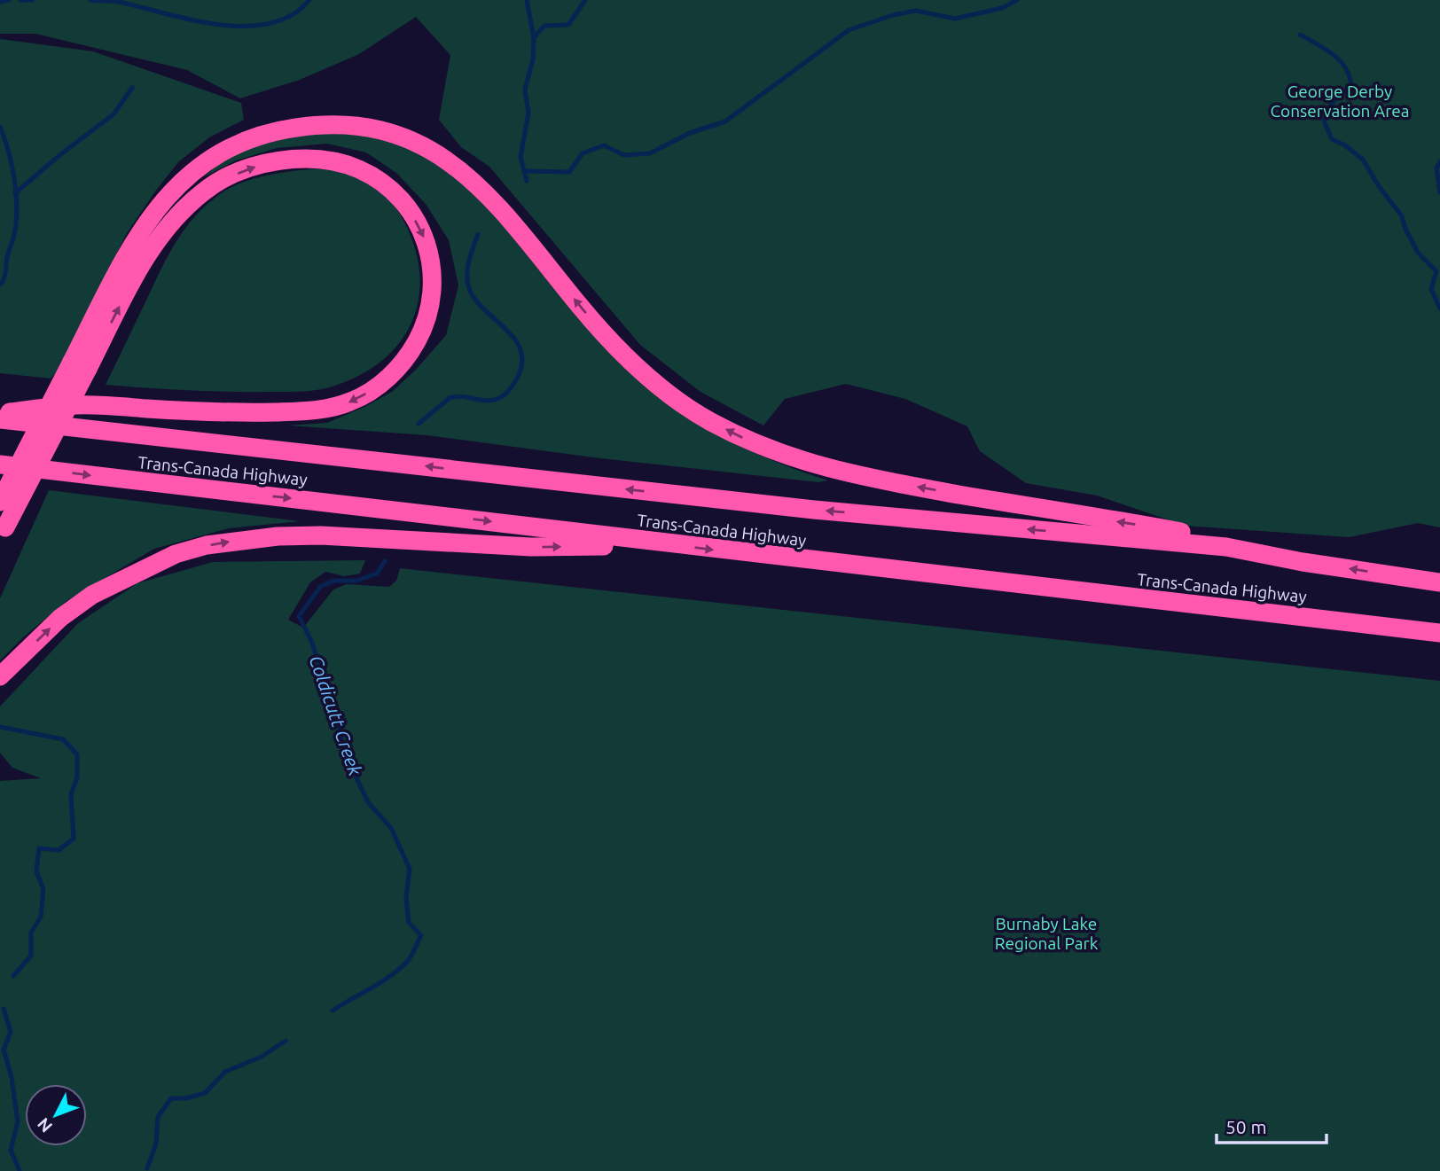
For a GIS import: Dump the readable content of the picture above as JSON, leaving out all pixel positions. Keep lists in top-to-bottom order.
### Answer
{
  "streets": {
    "highway": ["Trans-Canada Highway"]
  },
  "water": ["Coldicutt Creek"],
  "parks": ["George Derby Conservation Area", "Burnaby Lake Regional Park"],
  "scale_bar": "50 m",
  "north": "bottom left"
}
